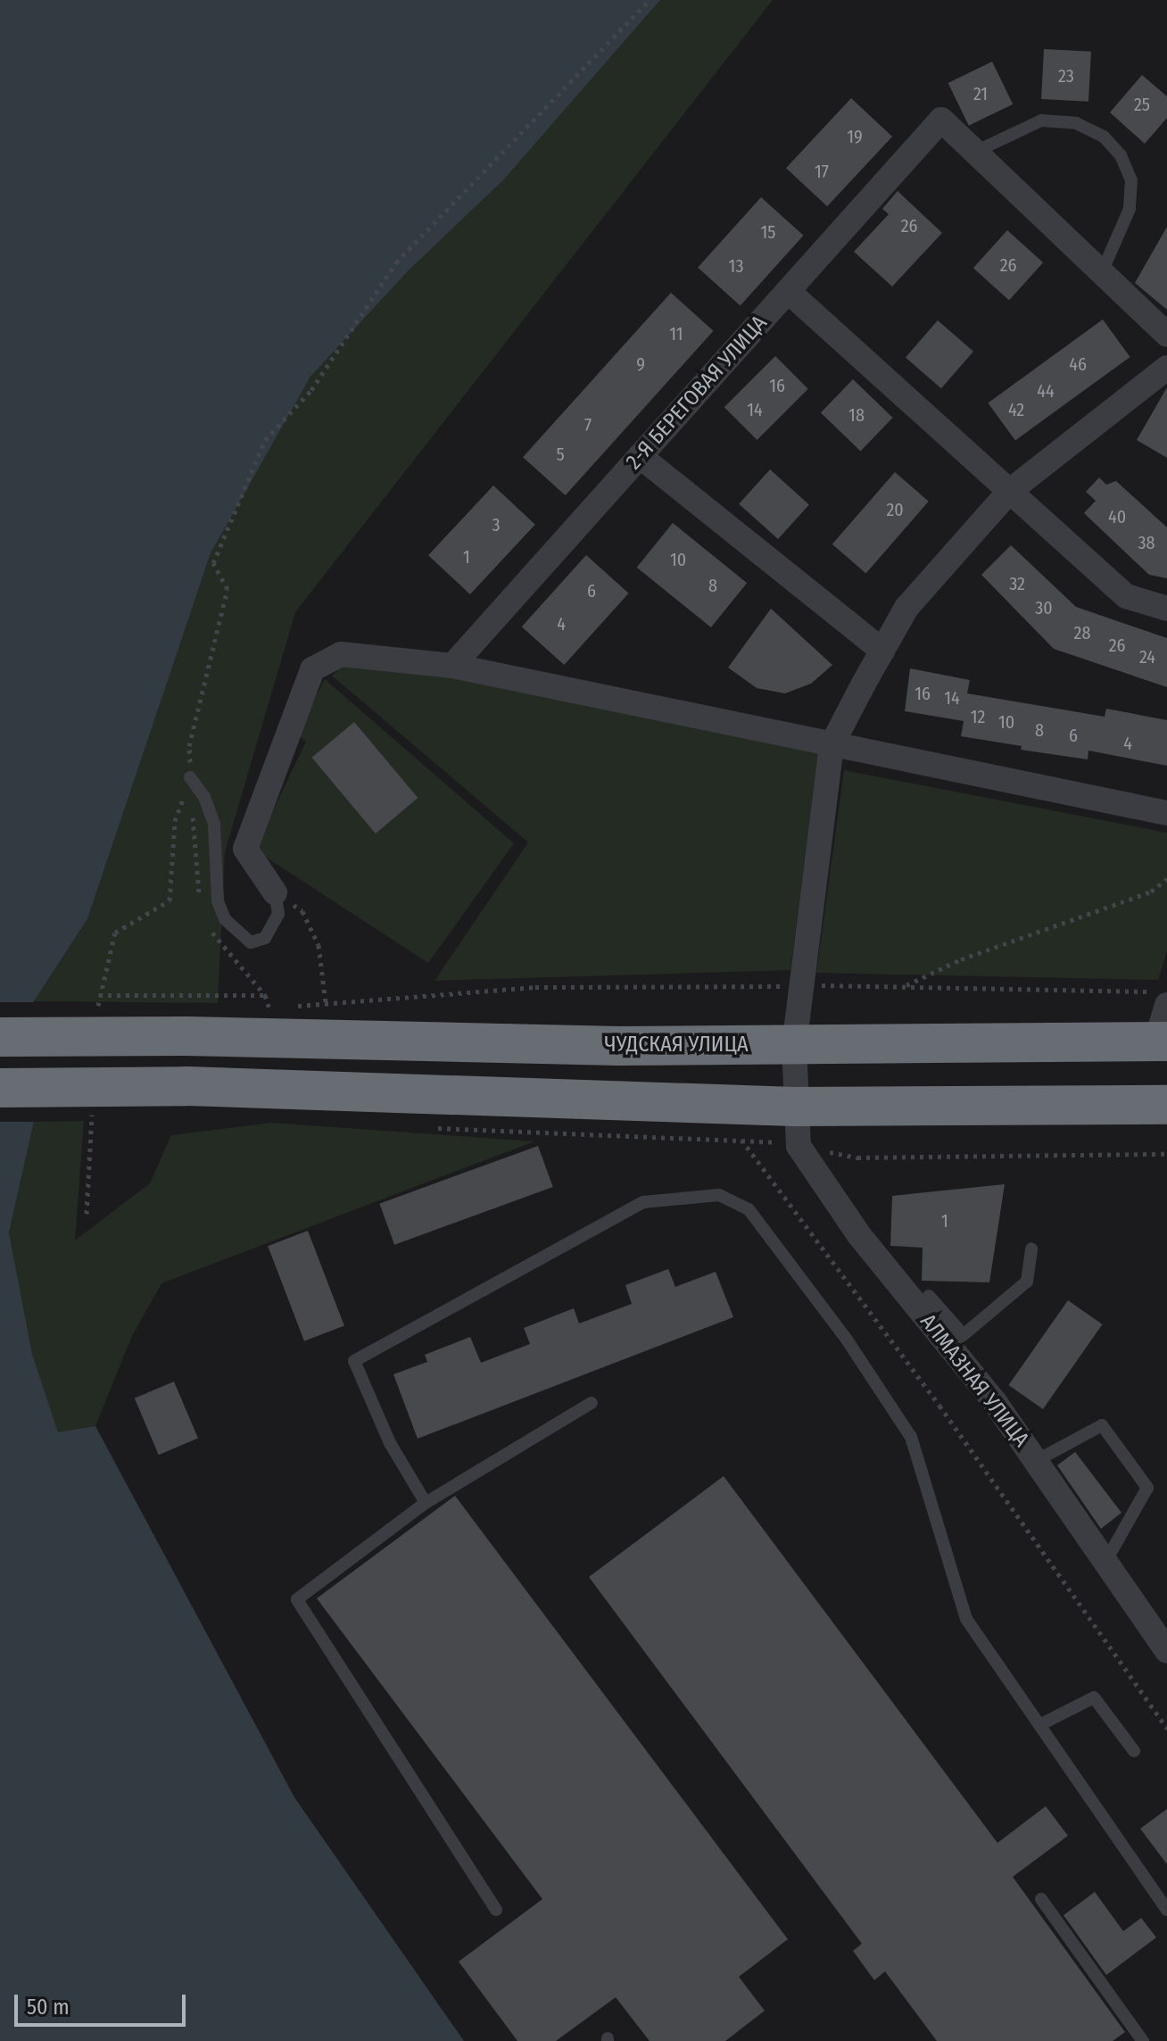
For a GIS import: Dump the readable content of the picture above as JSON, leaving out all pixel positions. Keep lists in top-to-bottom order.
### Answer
{
  "streets": {
    "highway": ["ЧУДСКАЯ УЛИЦА"],
    "street": ["2-Я БЕРЕГОВАЯ УЛИЦА", "АЛМАЗНАЯ УЛИЦА"]
  },
  "crossings": [
    ["ЧУДСКАЯ УЛИЦА", "АЛМАЗНАЯ УЛИЦА"]
  ],
  "house_numbers": [
    "23",
    "21",
    "25",
    "19",
    "17",
    "26",
    "15",
    "26",
    "13",
    "11",
    "9",
    "46",
    "16",
    "44",
    "14",
    "42",
    "18",
    "7",
    "5",
    "20",
    "40",
    "3",
    "38",
    "1",
    "10",
    "32",
    "8",
    "6",
    "30",
    "4",
    "28",
    "26",
    "24",
    "16",
    "14",
    "12",
    "10",
    "8",
    "6",
    "4",
    "1"
  ],
  "scale_bar": "50 m"
}
